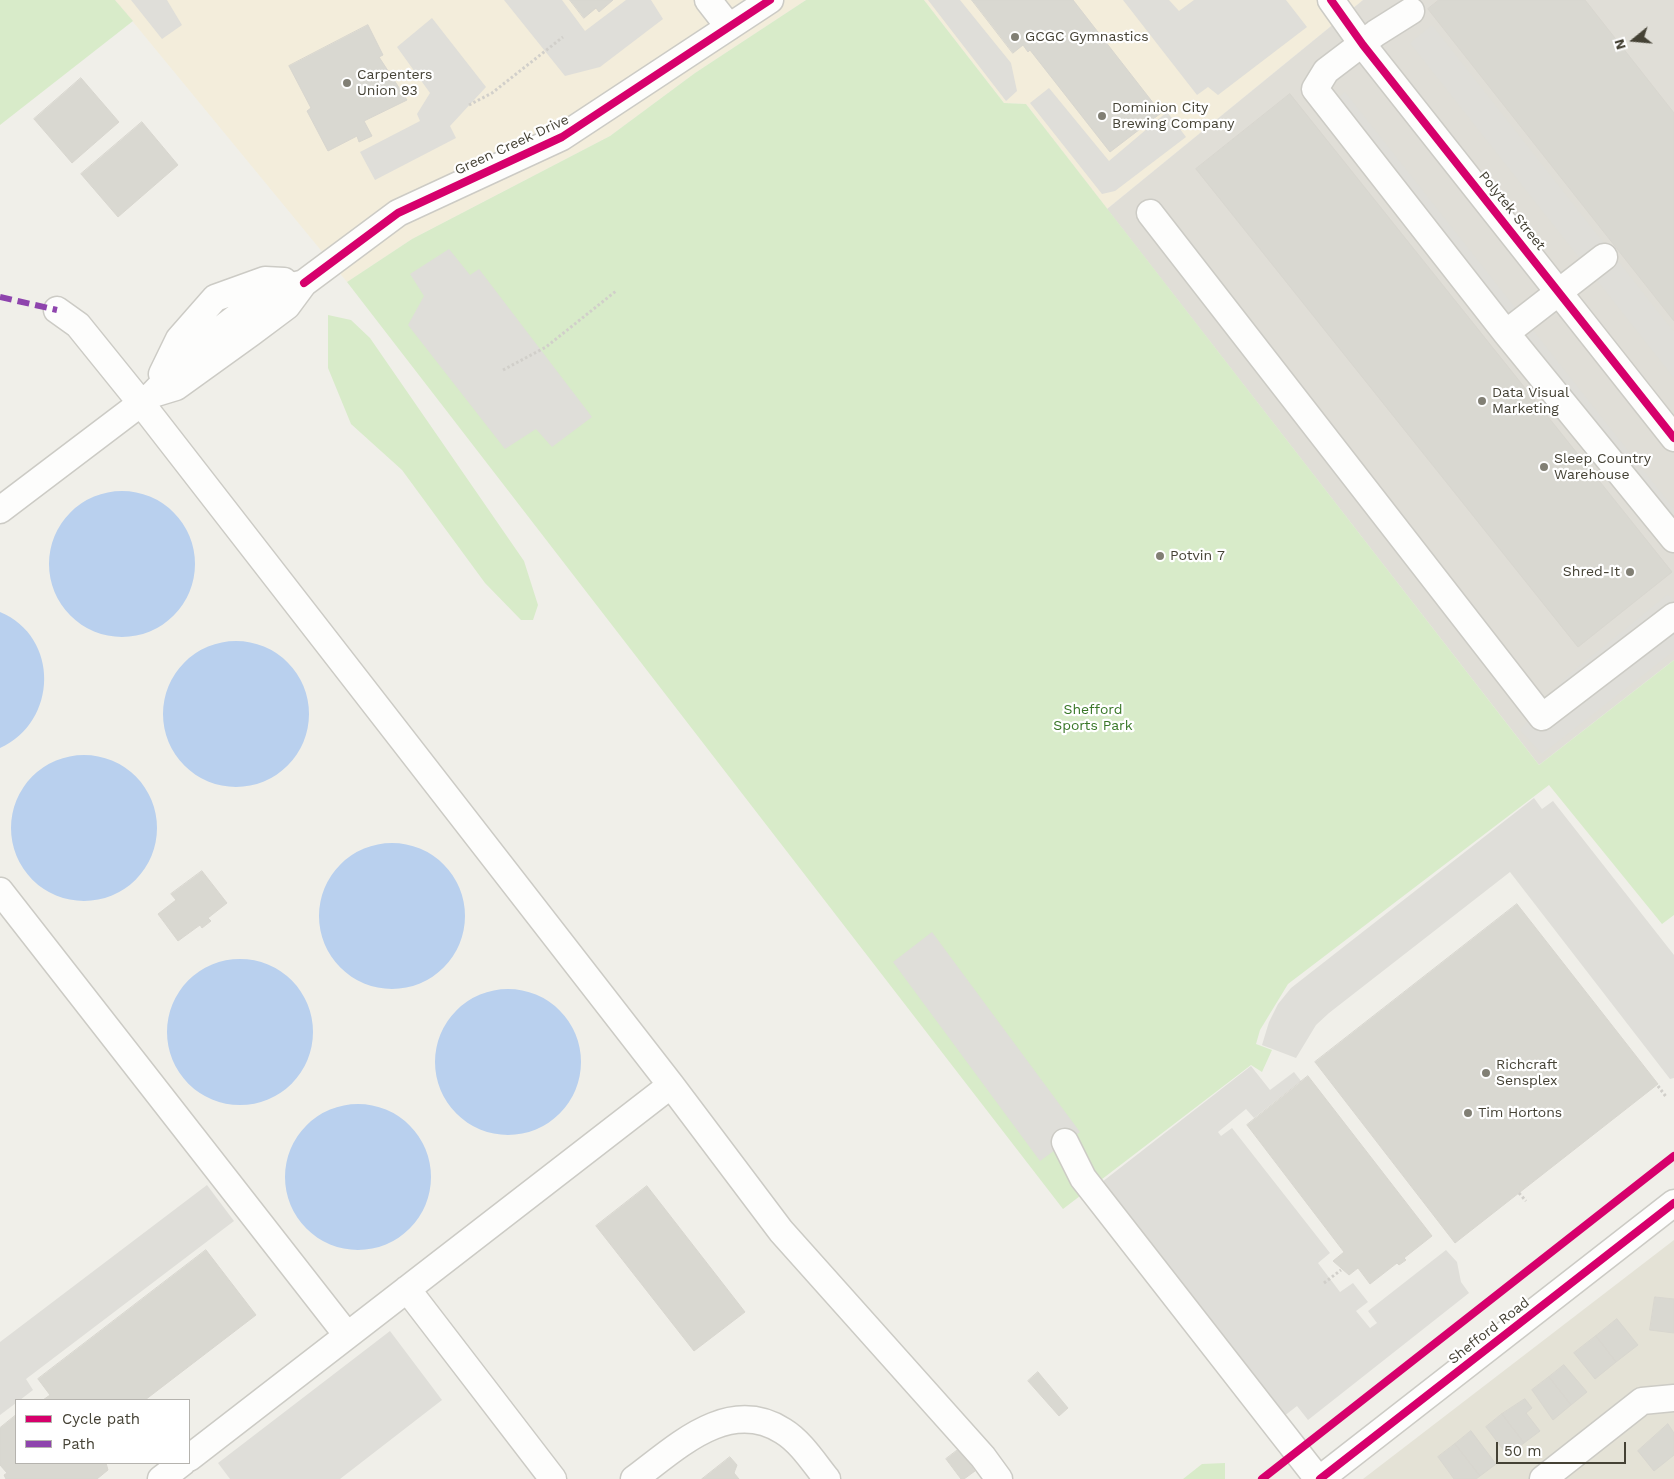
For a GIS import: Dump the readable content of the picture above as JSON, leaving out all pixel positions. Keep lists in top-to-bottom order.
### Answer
{
  "streets": {
    "street": ["Green Creek Drive", "Polytek Street", "Shefford Road"]
  },
  "parks": ["Shefford Sports Park"],
  "places": [
    "GCGC Gymnastics",
    "Carpenters Union 93",
    "Dominion City Brewing Company",
    "Data Visual Marketing",
    "Sleep Country Warehouse",
    "Potvin 7",
    "Shred-It",
    "Richcraft Sensplex",
    "Tim Hortons"
  ],
  "legend": ["Cycle path", "Path"],
  "scale_bar": "50 m",
  "north": "left"
}
